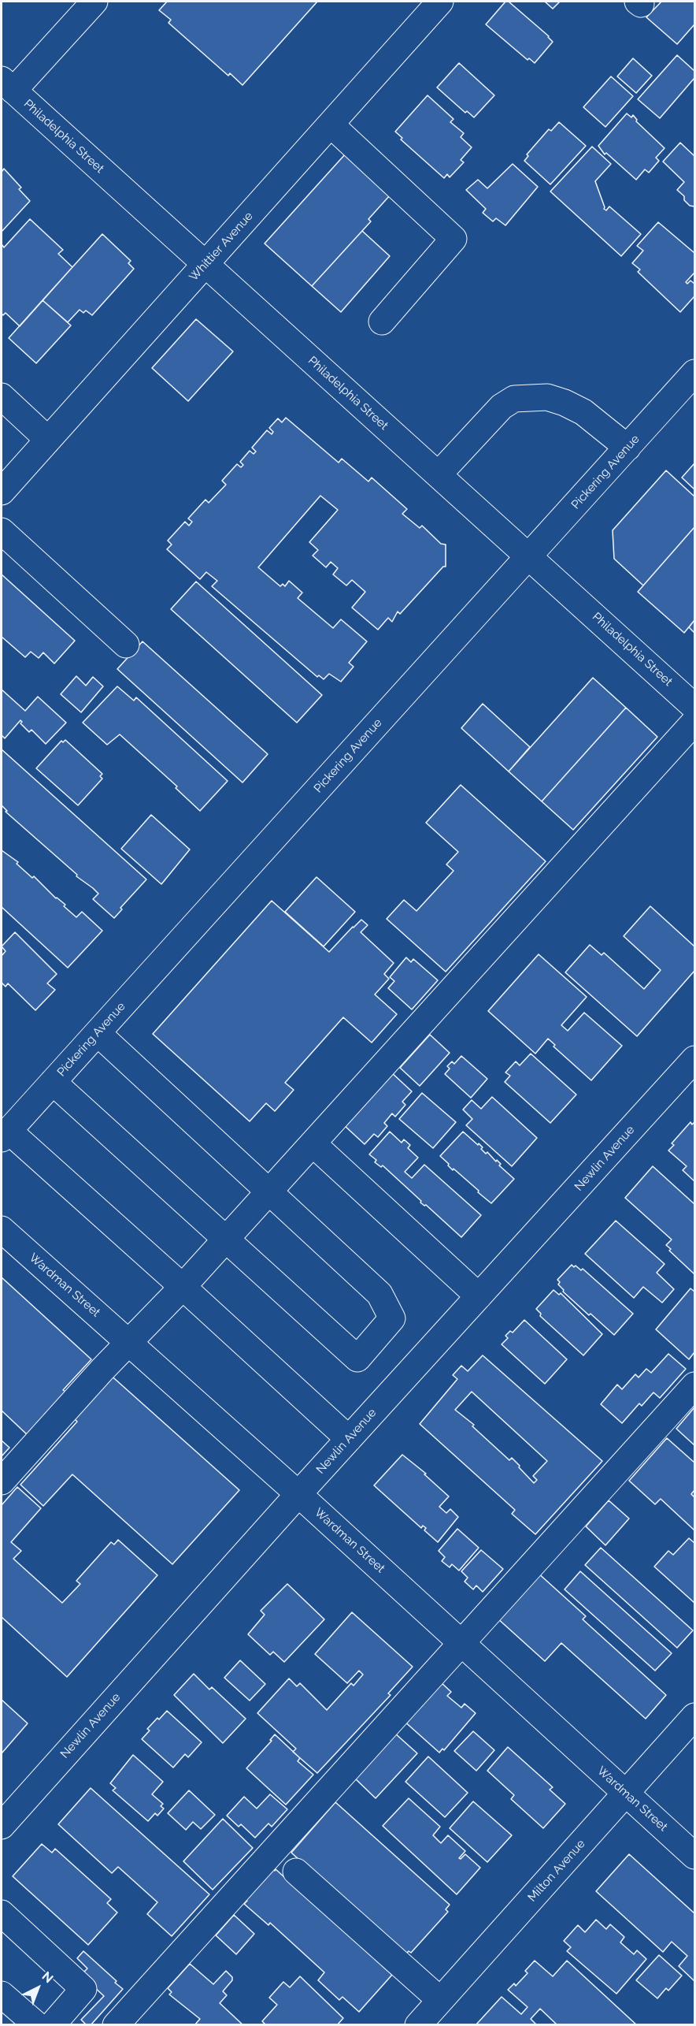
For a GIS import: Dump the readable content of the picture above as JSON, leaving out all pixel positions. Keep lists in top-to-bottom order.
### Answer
{
  "streets": {
    "street": [
      "Philadelphia Street",
      "Whittier Avenue",
      "Pickering Avenue",
      "Newlin Avenue",
      "Wardman Street",
      "Milton Avenue"
    ]
  },
  "crossings": [
    ["Philadelphia Street", "Whittier Avenue"],
    ["Philadelphia Street", "Pickering Avenue"],
    ["Newlin Avenue", "Wardman Street"],
    ["Wardman Street", "Milton Avenue"]
  ],
  "north": "top right"
}
